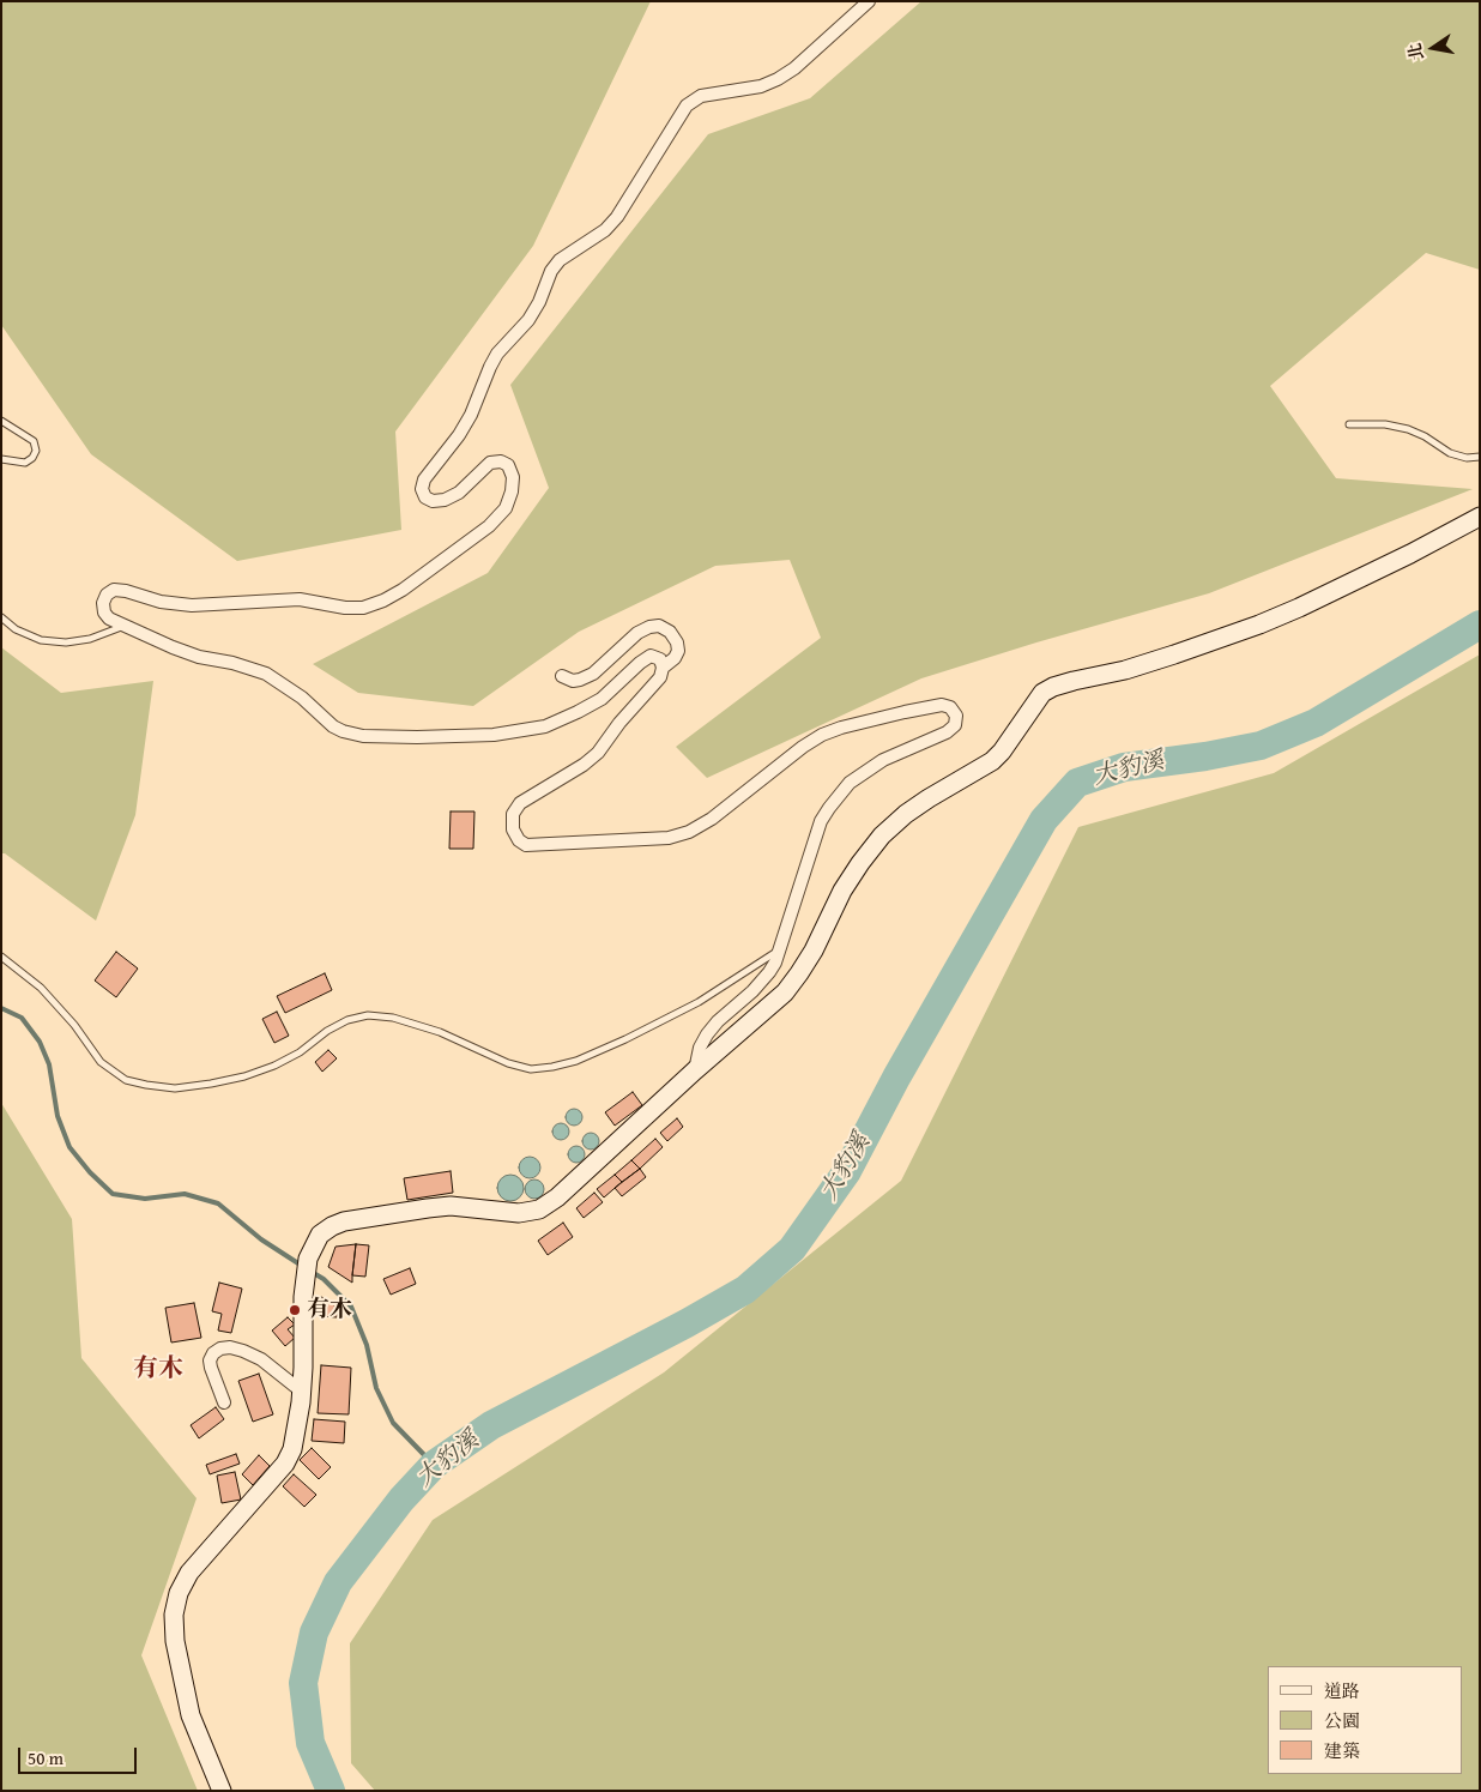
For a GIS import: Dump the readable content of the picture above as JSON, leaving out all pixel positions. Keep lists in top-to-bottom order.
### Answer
{
  "districts": ["有木"],
  "water": ["大豹溪"],
  "places": ["有木"],
  "legend": ["道路", "公園", "建築"],
  "scale_bar": "50 m",
  "north": "left"
}
